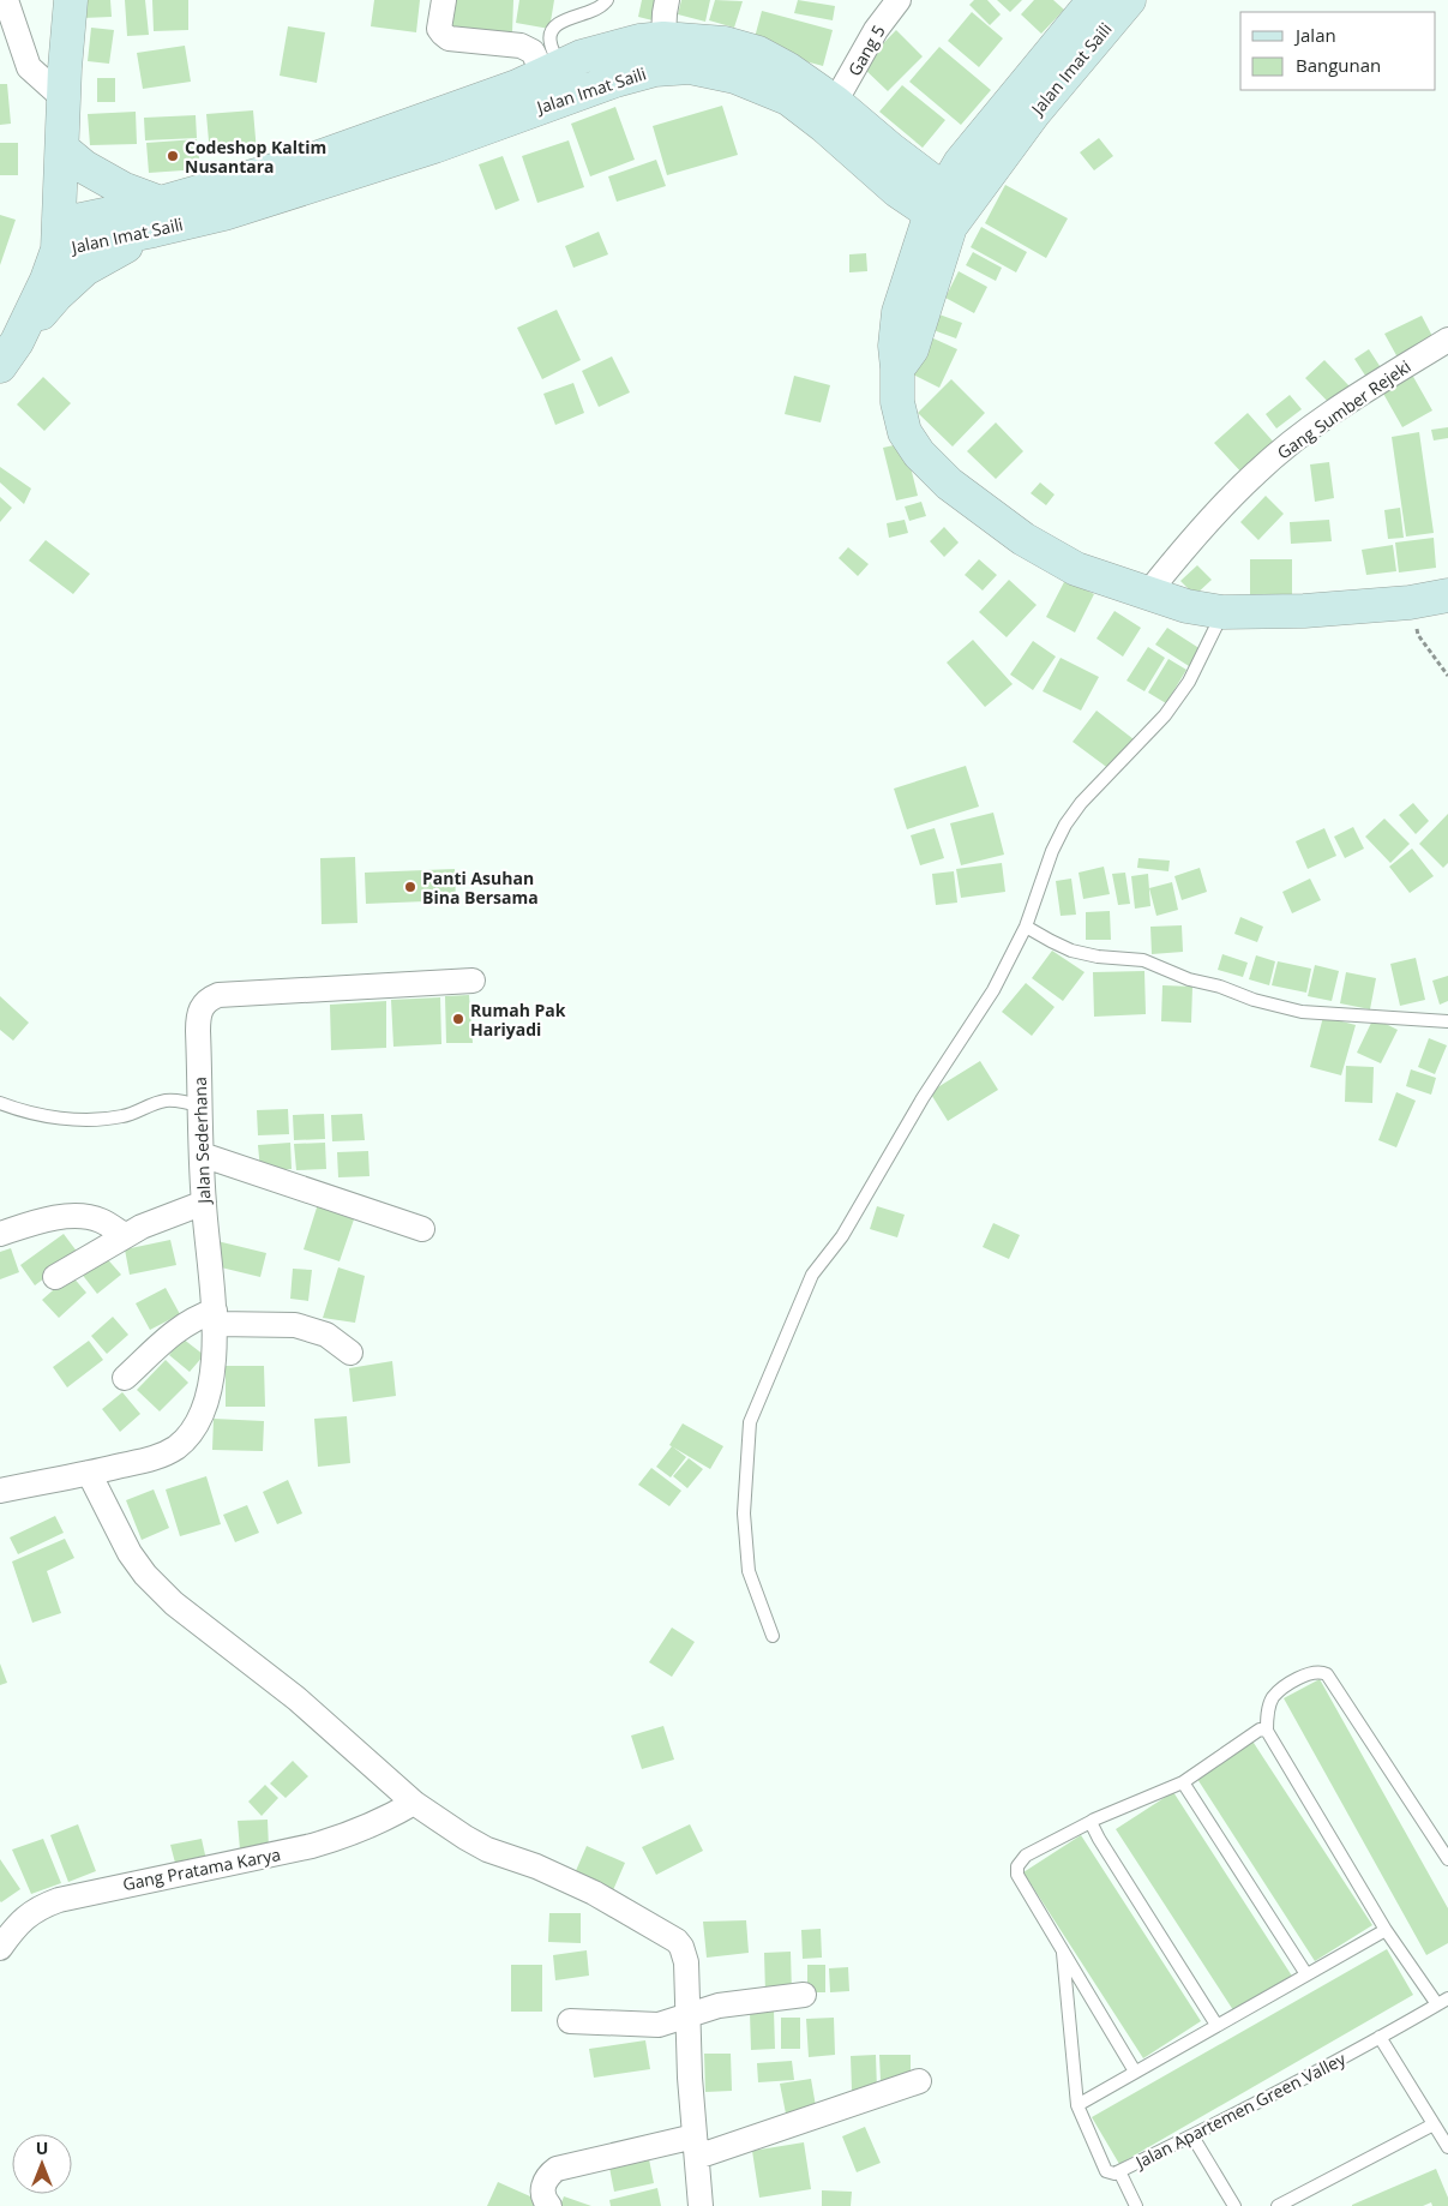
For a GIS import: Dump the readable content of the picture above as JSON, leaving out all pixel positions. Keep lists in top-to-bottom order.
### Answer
{
  "streets": {
    "main road": ["Jalan Imat Saili"],
    "street": [
      "Gang 5",
      "Gang Sumber Rejeki",
      "Jalan Sederhana",
      "Gang Pratama Karya"
    ],
    "lane": ["Jalan Apartemen Green Valley"]
  },
  "crossings": [
    ["Gang 5", "Jalan Imat Saili"]
  ],
  "places": ["Codeshop Kaltim Nusantara", "Panti Asuhan Bina Bersama", "Rumah Pak Hariyadi"],
  "legend": ["Jalan", "Bangunan"],
  "north": "top"
}
